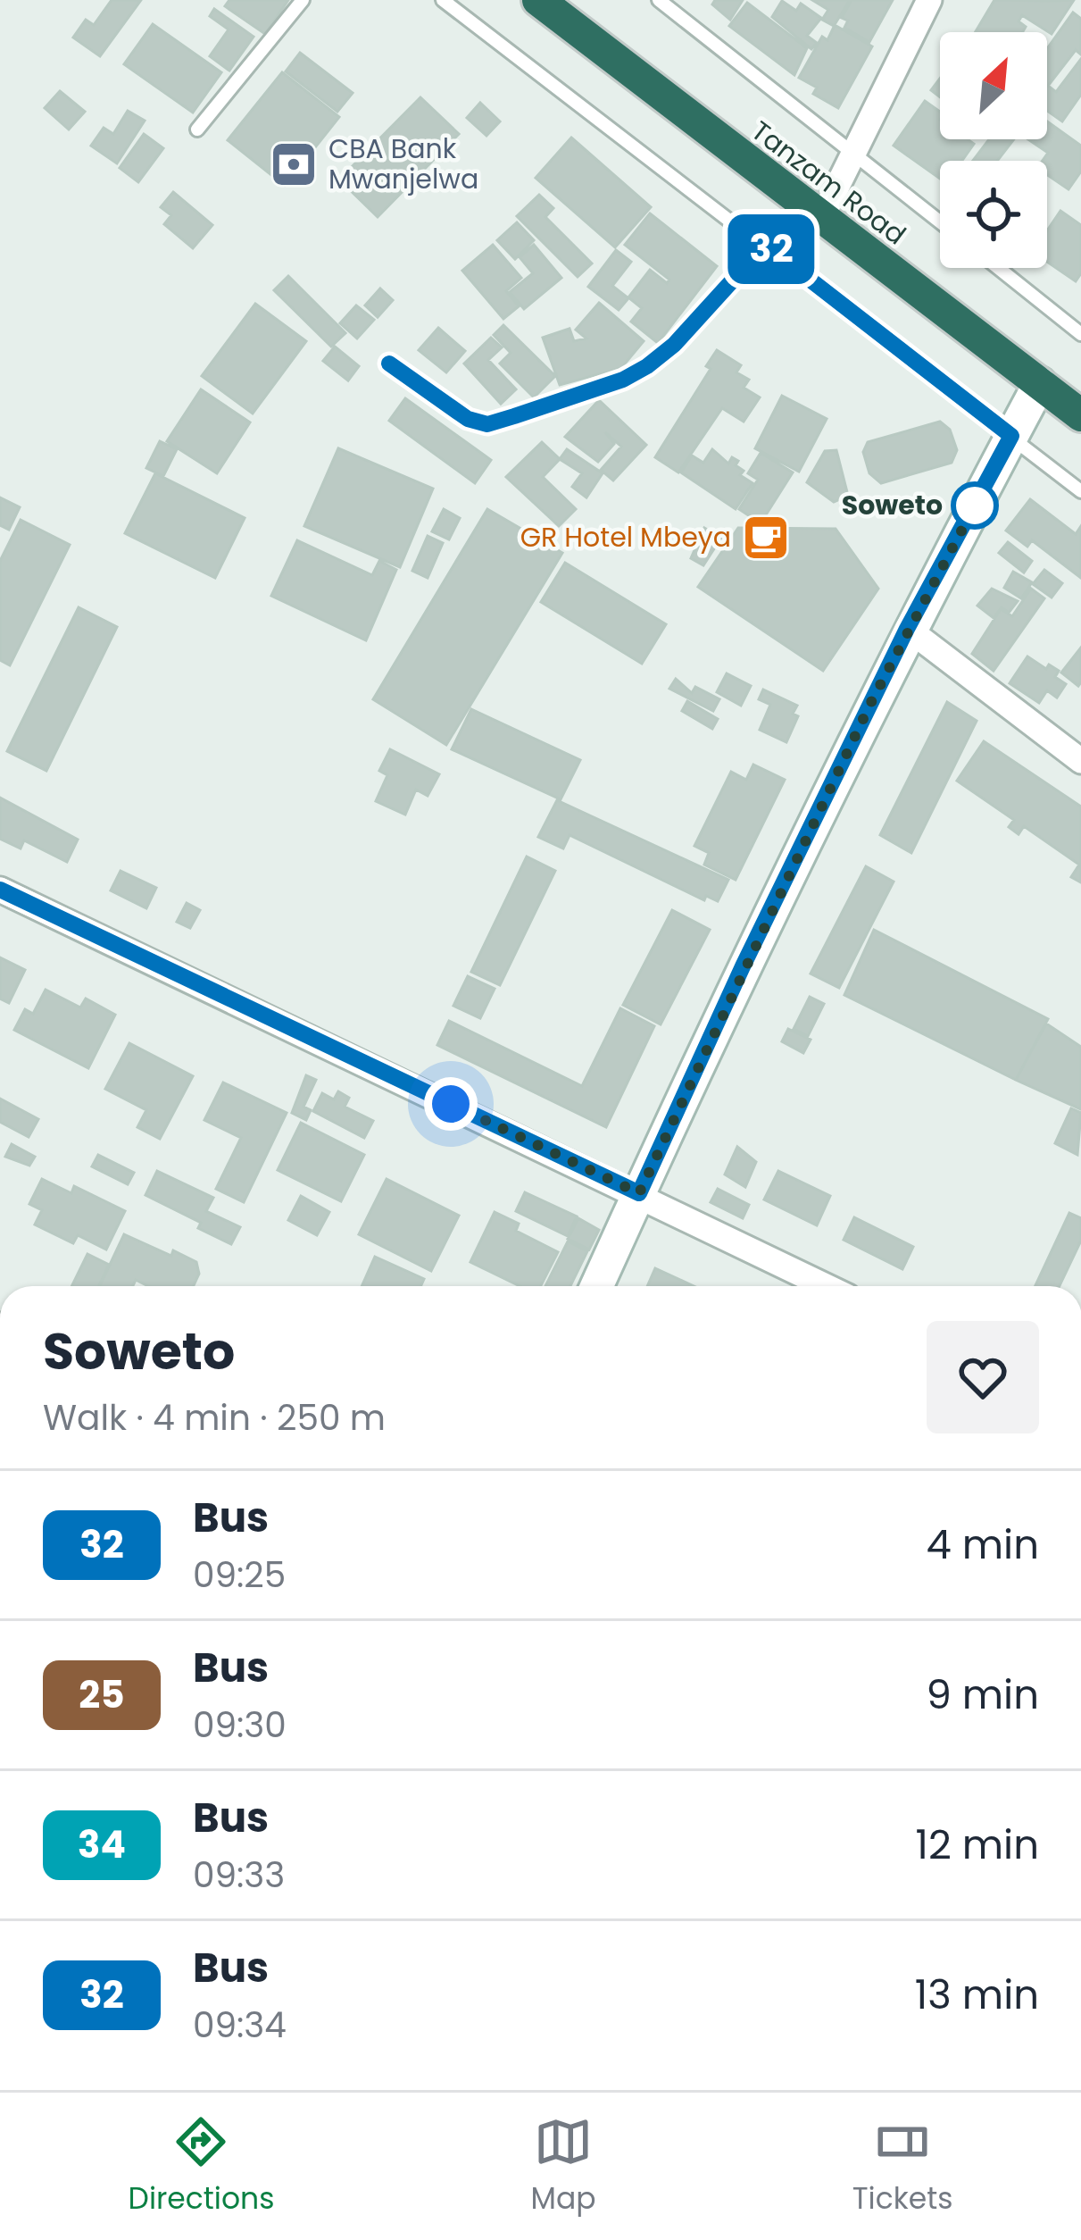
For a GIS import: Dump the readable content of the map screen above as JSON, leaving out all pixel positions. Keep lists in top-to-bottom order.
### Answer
{
  "streets": {
    "highway": ["Tanzam Road"]
  },
  "places": {
    "bank": ["CBA Bank Mwanjelwa"],
    "other": ["Soweto"],
    "cafe": ["GR Hotel Mbeya"]
  },
  "lines": ["bus line 32"],
  "north": "top right",
  "page": {
    "on_map": "32",
    "heading": ["Soweto", "Walk · 4 min · 250 m"],
    "list": [
      {
        "mark": "32",
        "name": "Bus",
        "note": "09:25",
        "value": "4 min"
      },
      {
        "mark": "25",
        "name": "Bus",
        "note": "09:30",
        "value": "9 min"
      },
      {
        "mark": "34",
        "name": "Bus",
        "note": "09:33",
        "value": "12 min"
      },
      {
        "mark": "32",
        "name": "Bus",
        "note": "09:34",
        "value": "13 min"
      }
    ],
    "tabs": ["Directions", "Map", "Tickets"]
  }
}
